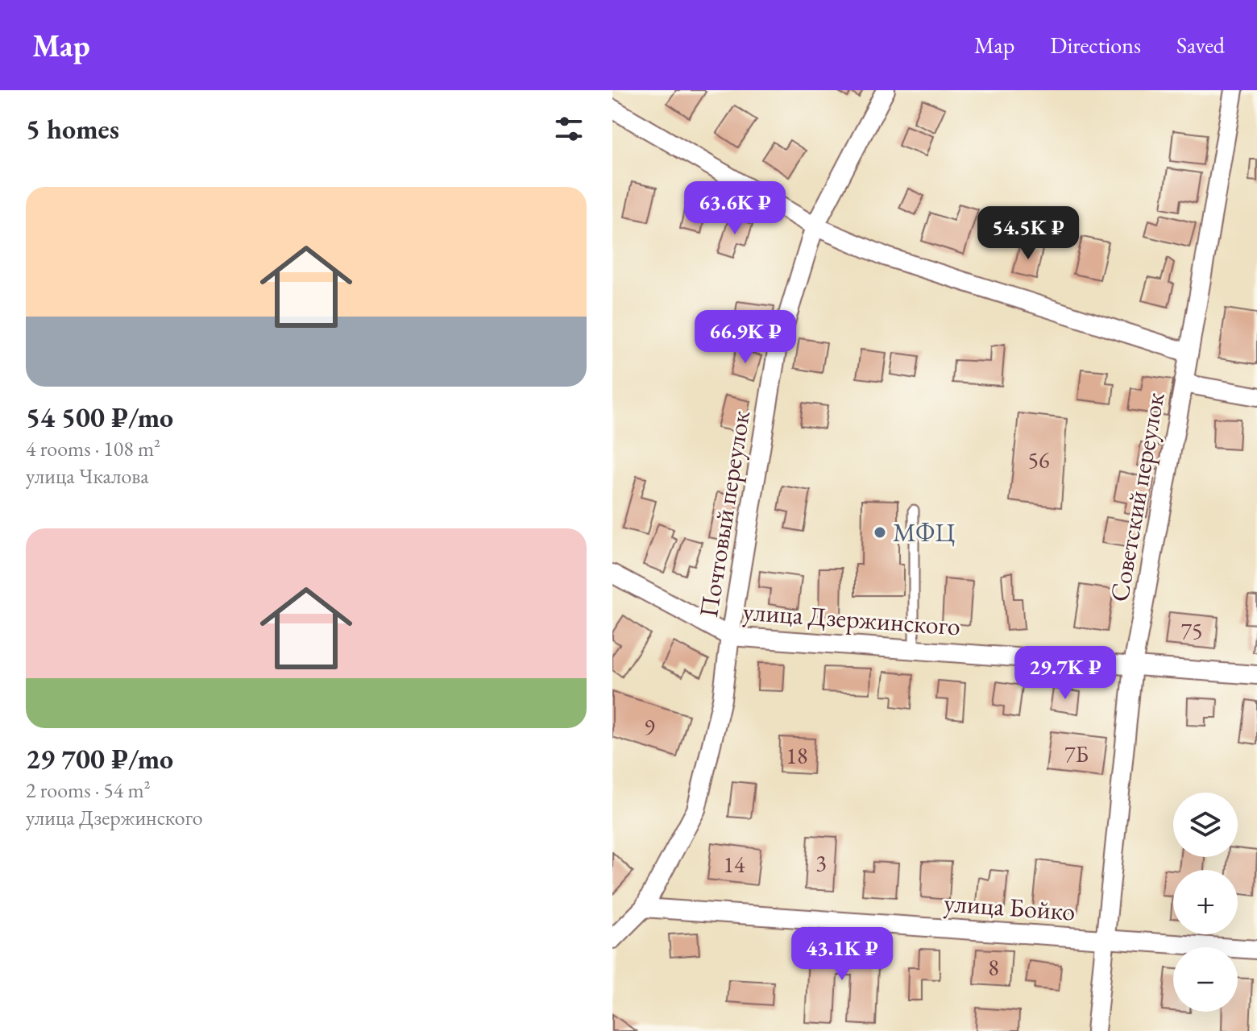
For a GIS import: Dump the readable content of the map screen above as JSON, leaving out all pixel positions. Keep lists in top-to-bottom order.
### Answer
{
  "streets": {
    "street": [
      "Советский переулок",
      "Почтовый переулок",
      "улица Дзержинского",
      "улица Бойко"
    ]
  },
  "crossings": [
    ["Советский переулок", "улица Дзержинского"],
    ["Советский переулок", "улица Бойко"],
    ["Почтовый переулок", "улица Дзержинского"],
    ["Почтовый переулок", "улица Бойко"]
  ],
  "places": ["МФЦ"],
  "house_numbers": [
    "56",
    "75",
    "9",
    "7Б",
    "18",
    "3",
    "14",
    "8"
  ],
  "page": {
    "header": "Map",
    "nav": ["Map", "Directions", "Saved"],
    "heading": "5 homes",
    "list": [
      {
        "name": "54 500 ₽/mo",
        "note": "4 rooms · 108 m² · улица Чкалова"
      },
      {
        "name": "29 700 ₽/mo",
        "note": "2 rooms · 54 m² · улица Дзержинского"
      }
    ],
    "price": [
      "63.6K ₽",
      "54.5K ₽",
      "66.9K ₽",
      "29.7K ₽",
      "43.1K ₽"
    ],
    "map_buttons": ["+", "−"]
  }
}
